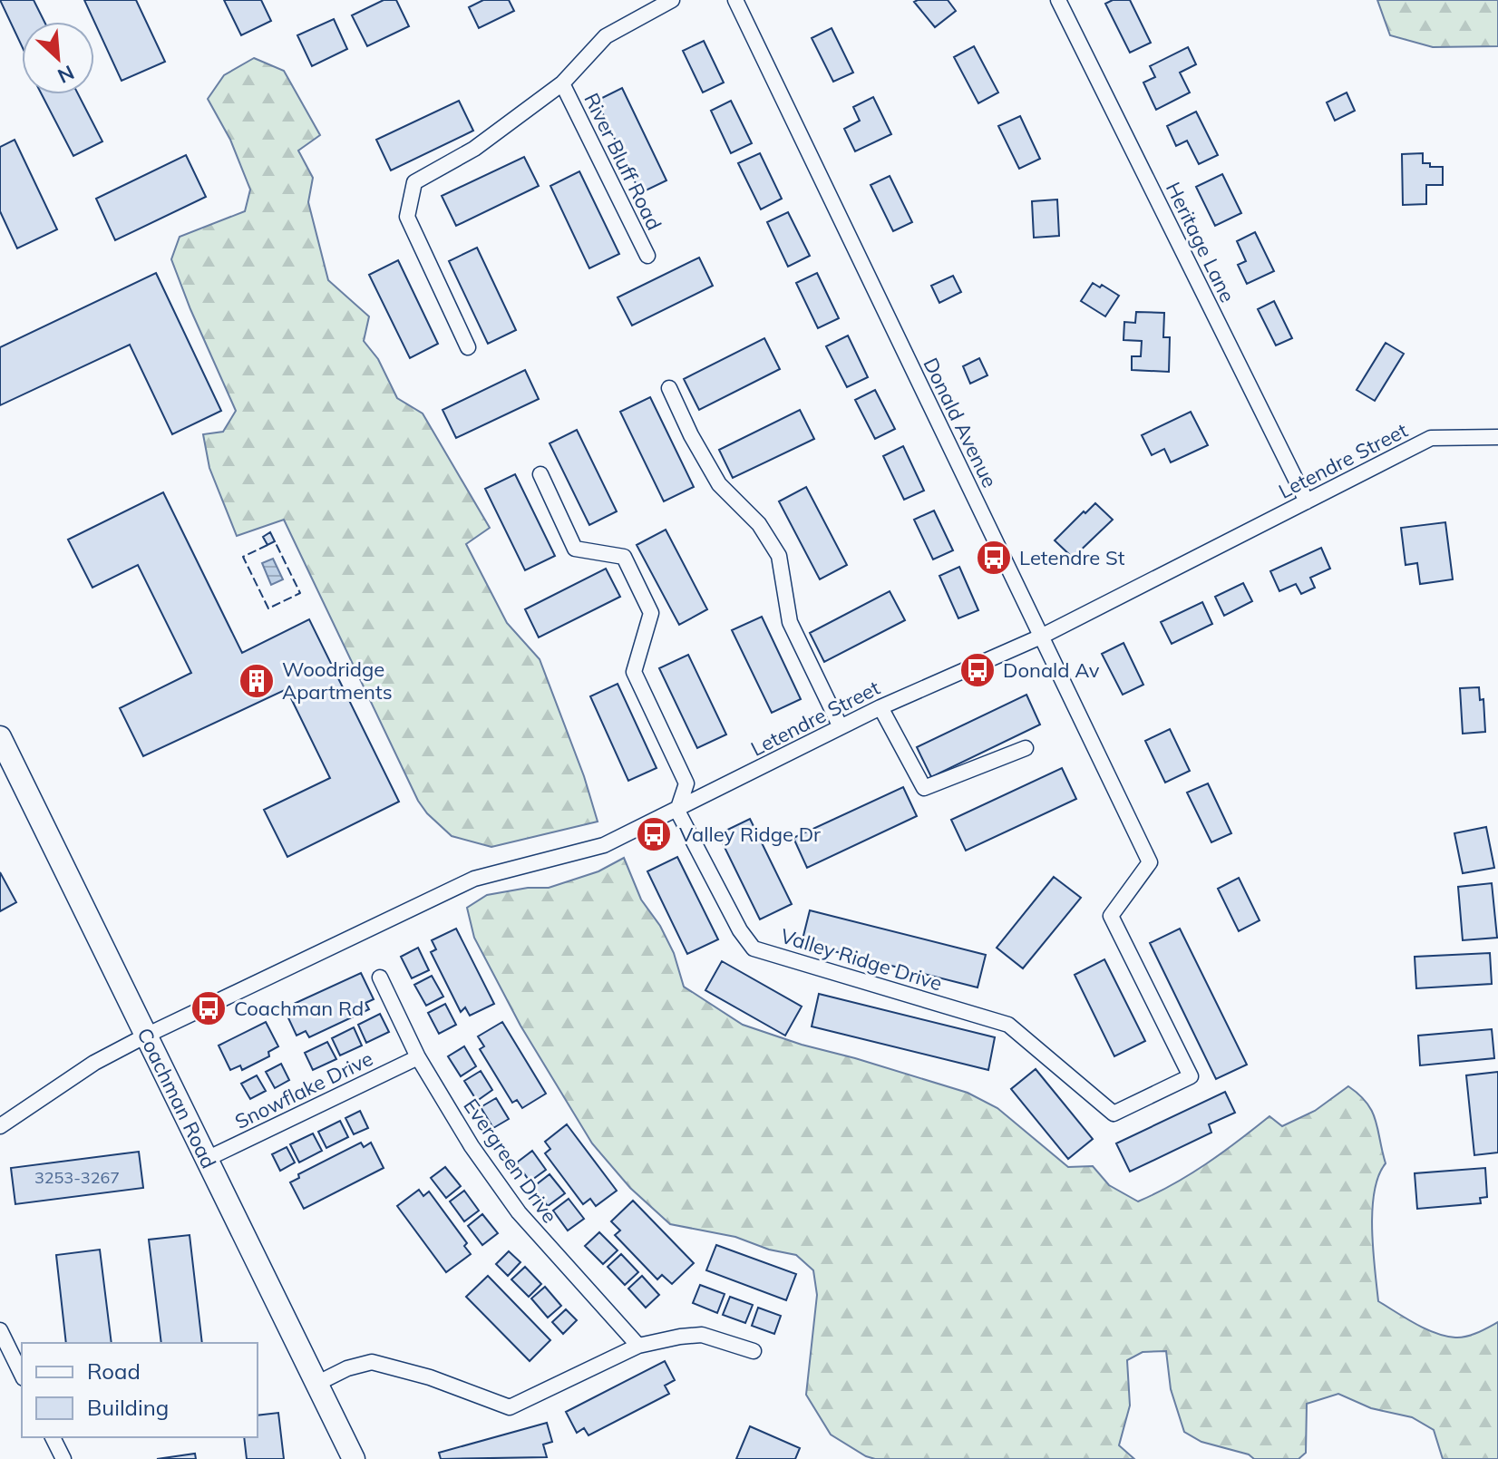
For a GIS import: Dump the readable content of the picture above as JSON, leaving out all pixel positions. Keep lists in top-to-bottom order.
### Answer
{
  "streets": {
    "street": [
      "River Bluff Road",
      "Heritage Lane",
      "Donald Avenue",
      "Letendre Street",
      "Valley Ridge Drive",
      "Snowflake Drive",
      "Coachman Road",
      "Evergreen Drive"
    ]
  },
  "crossings": [
    ["Heritage Lane", "Letendre Street"],
    ["Donald Avenue", "Letendre Street"],
    ["Donald Avenue", "Valley Ridge Drive"],
    ["Letendre Street", "Valley Ridge Drive"],
    ["Letendre Street", "Coachman Road"],
    ["Snowflake Drive", "Coachman Road"],
    ["Snowflake Drive", "Evergreen Drive"]
  ],
  "places": {
    "bus stop": [
      "Letendre St",
      "Donald Av",
      "Valley Ridge Dr",
      "Coachman Rd"
    ],
    "building": ["Woodridge Apartments"]
  },
  "house_numbers": ["3253-3267"],
  "legend": ["Road", "Building"],
  "north": "bottom right"
}
